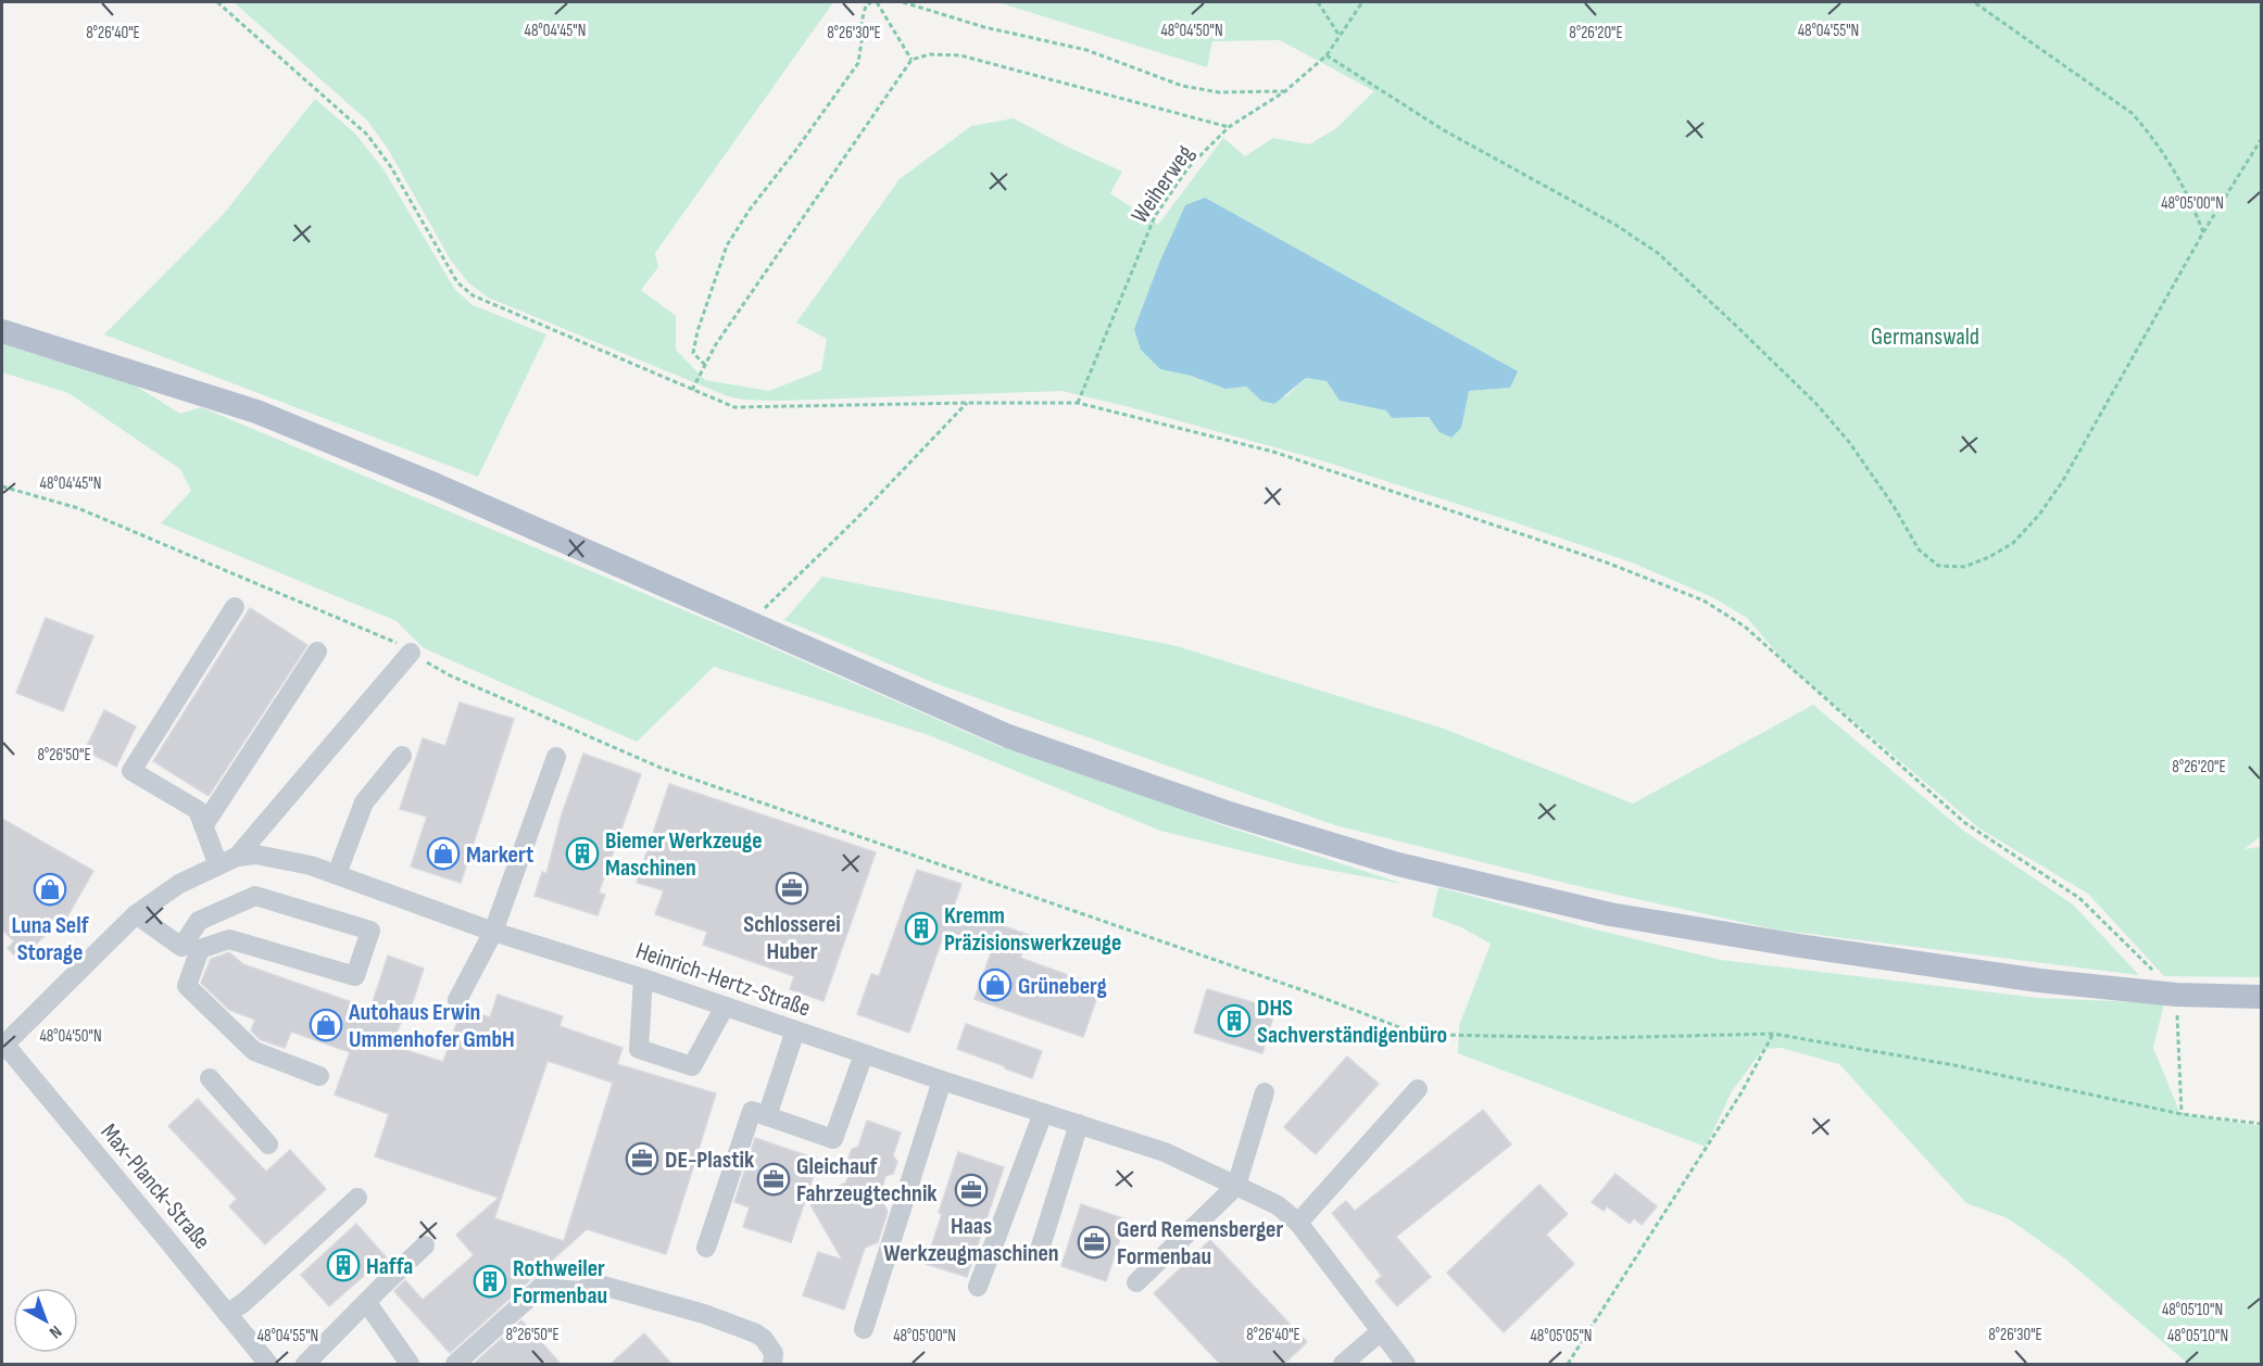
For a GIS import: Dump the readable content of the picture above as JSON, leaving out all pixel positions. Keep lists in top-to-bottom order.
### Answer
{
  "streets": {
    "street": ["Heinrich-Hertz-Straße", "Max-Planck-Straße"],
    "path": ["Weiherweg"]
  },
  "crossings": [
    ["Heinrich-Hertz-Straße", "Max-Planck-Straße"]
  ],
  "parks": ["Germanswald"],
  "places": {
    "shop": [
      "Markert",
      "Luna Self Storage",
      "Grüneberg",
      "Autohaus Erwin Ummenhofer GmbH"
    ],
    "building": [
      "Biemer Werkzeuge Maschinen",
      "Kremm Präzisionswerkzeuge",
      "DHS Sachverständigenbüro",
      "Haffa",
      "Rothweiler Formenbau"
    ],
    "office": [
      "Schlosserei Huber",
      "DE-Plastik",
      "Gleichauf Fahrzeugtechnik",
      "Haas Werkzeugmaschinen",
      "Gerd Remensberger Formenbau"
    ]
  },
  "north": "bottom right",
  "coordinates": [
    "48°04'45\"N",
    "48°04'50\"N",
    "48°04'55\"N",
    "8°26'40\"E",
    "8°26'30\"E",
    "8°26'20\"E",
    "48°05'00\"N",
    "8°26'50\"E",
    "48°05'10\"N",
    "48°05'05\"N"
  ]
}
